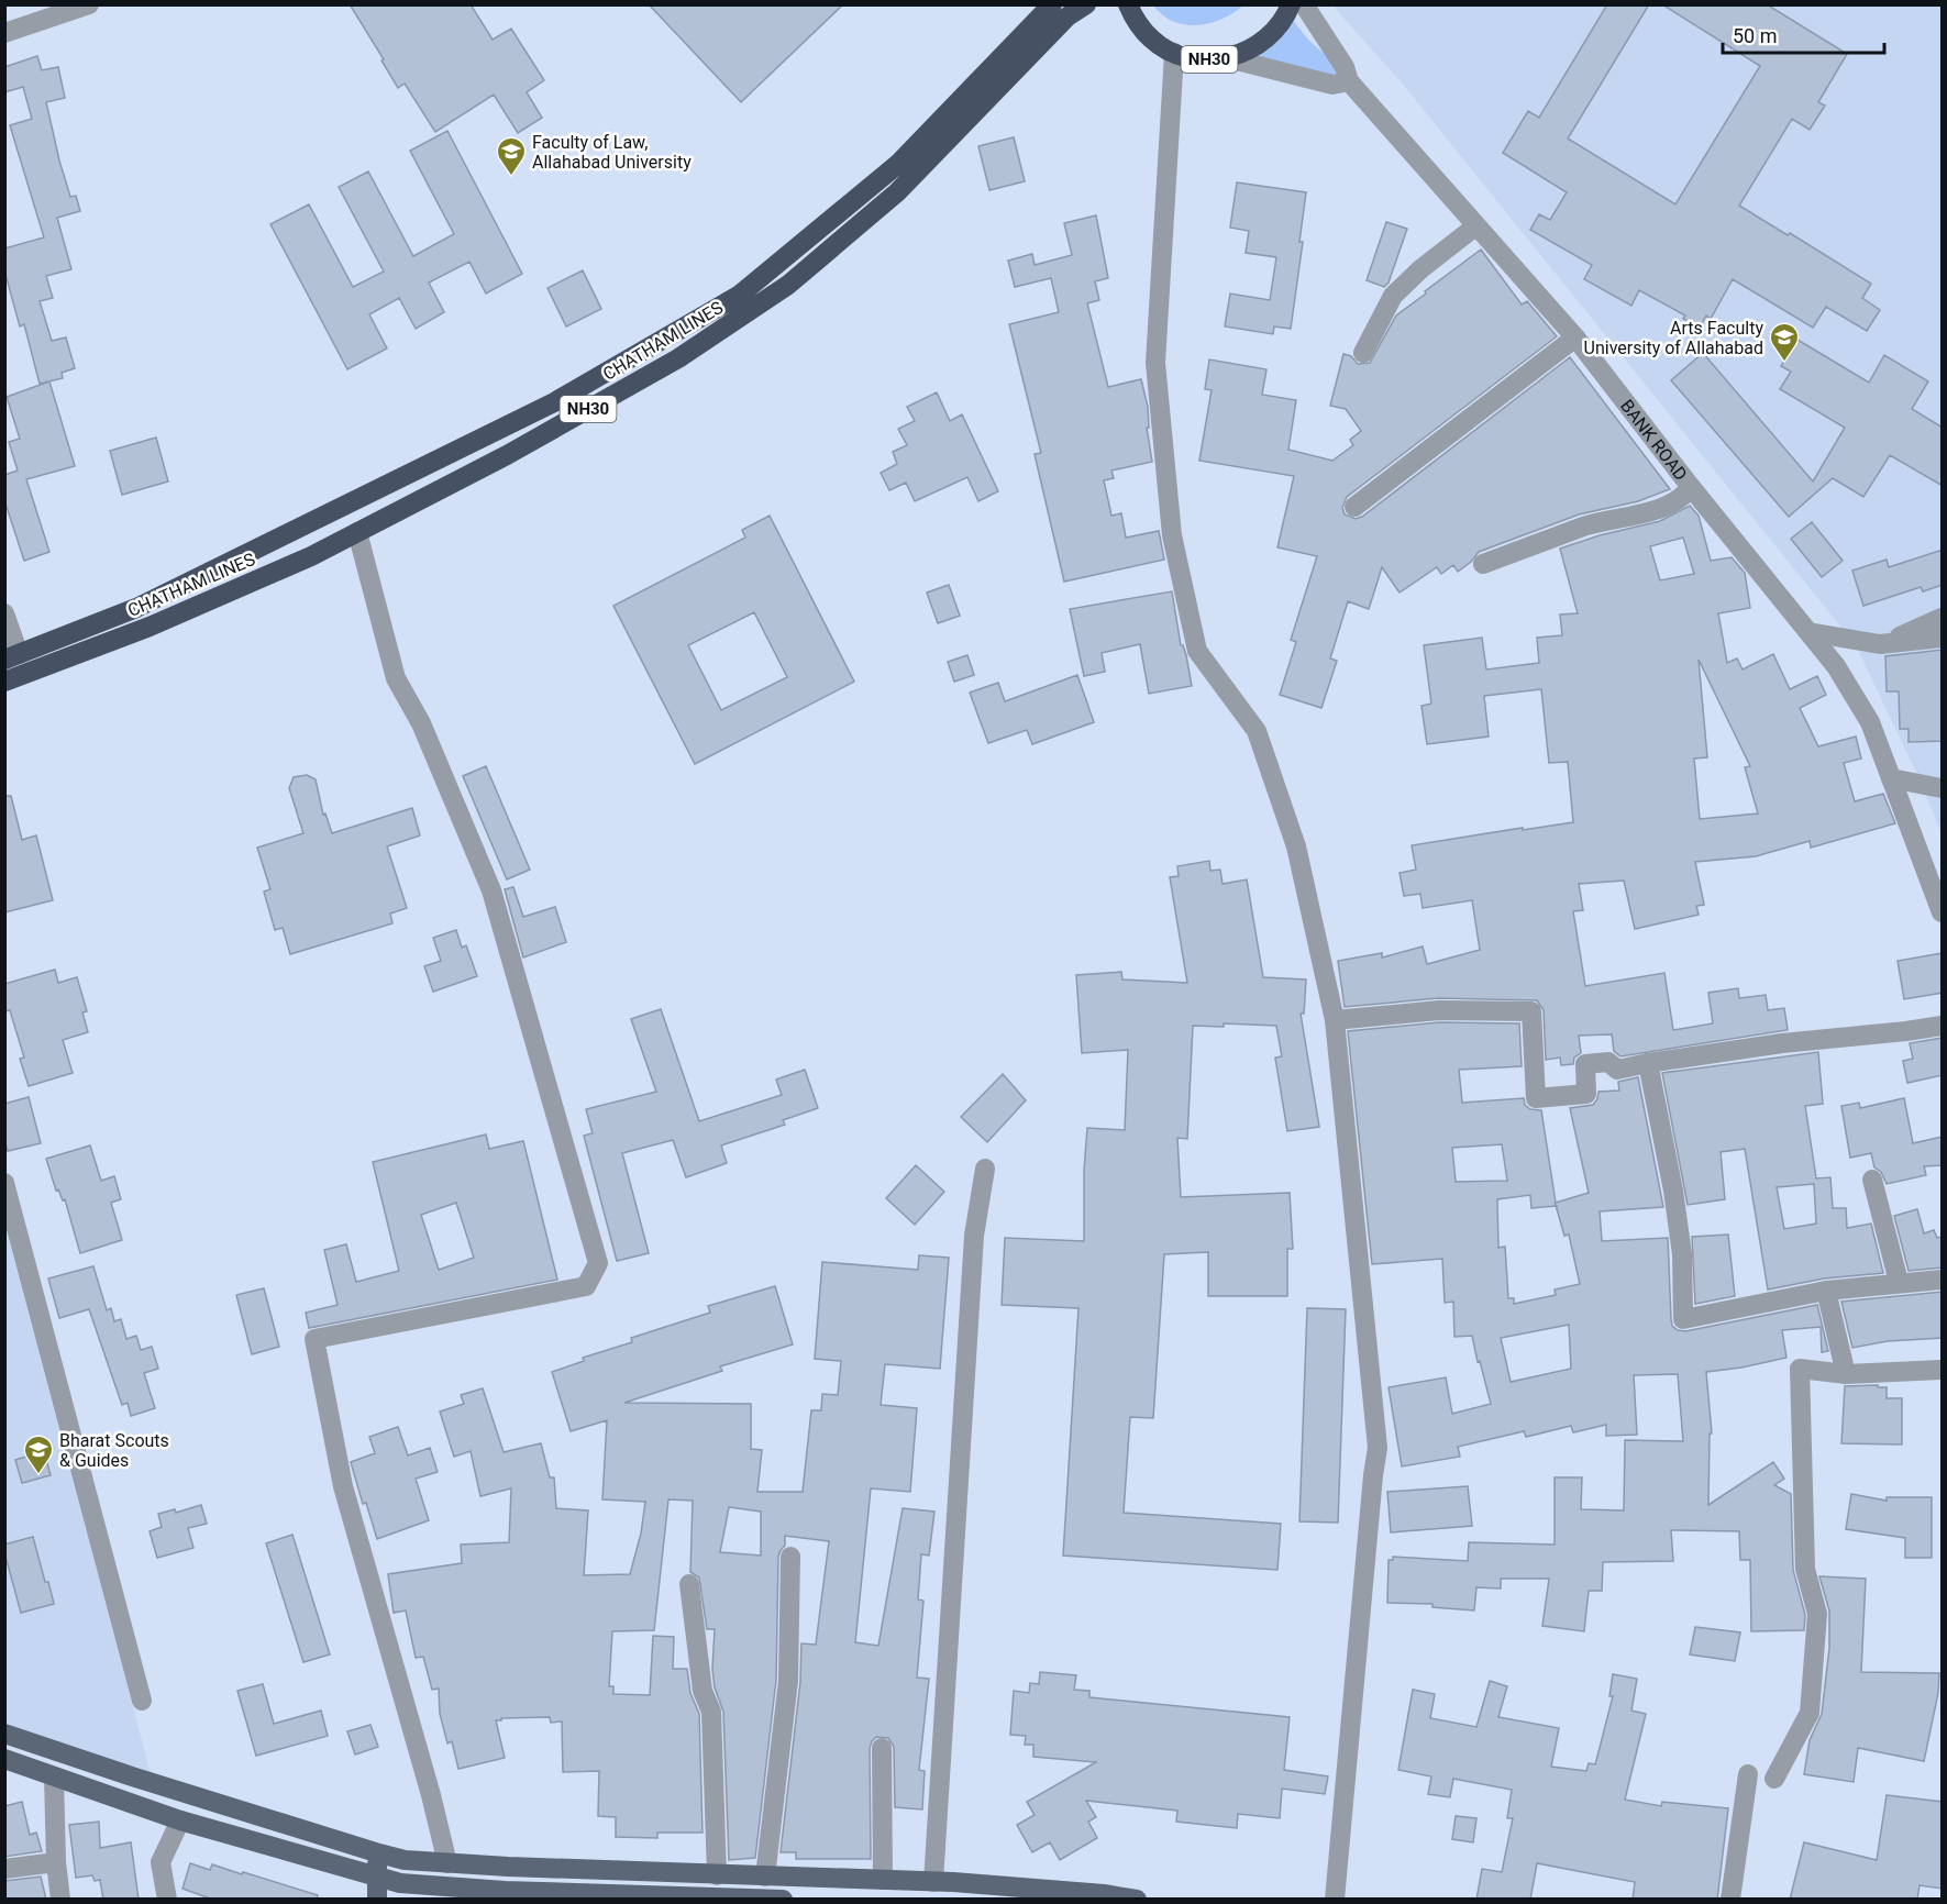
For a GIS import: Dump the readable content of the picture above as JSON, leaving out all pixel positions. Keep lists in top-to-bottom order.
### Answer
{
  "streets": {
    "highway": ["NH30", "CHATHAM LINES"],
    "street": ["BANK ROAD"]
  },
  "places": {
    "school or university": ["Faculty of Law, Allahabad University", "Arts Faculty University of Allahabad", "Bharat Scouts & Guides"]
  },
  "scale_bar": "50 m"
}
